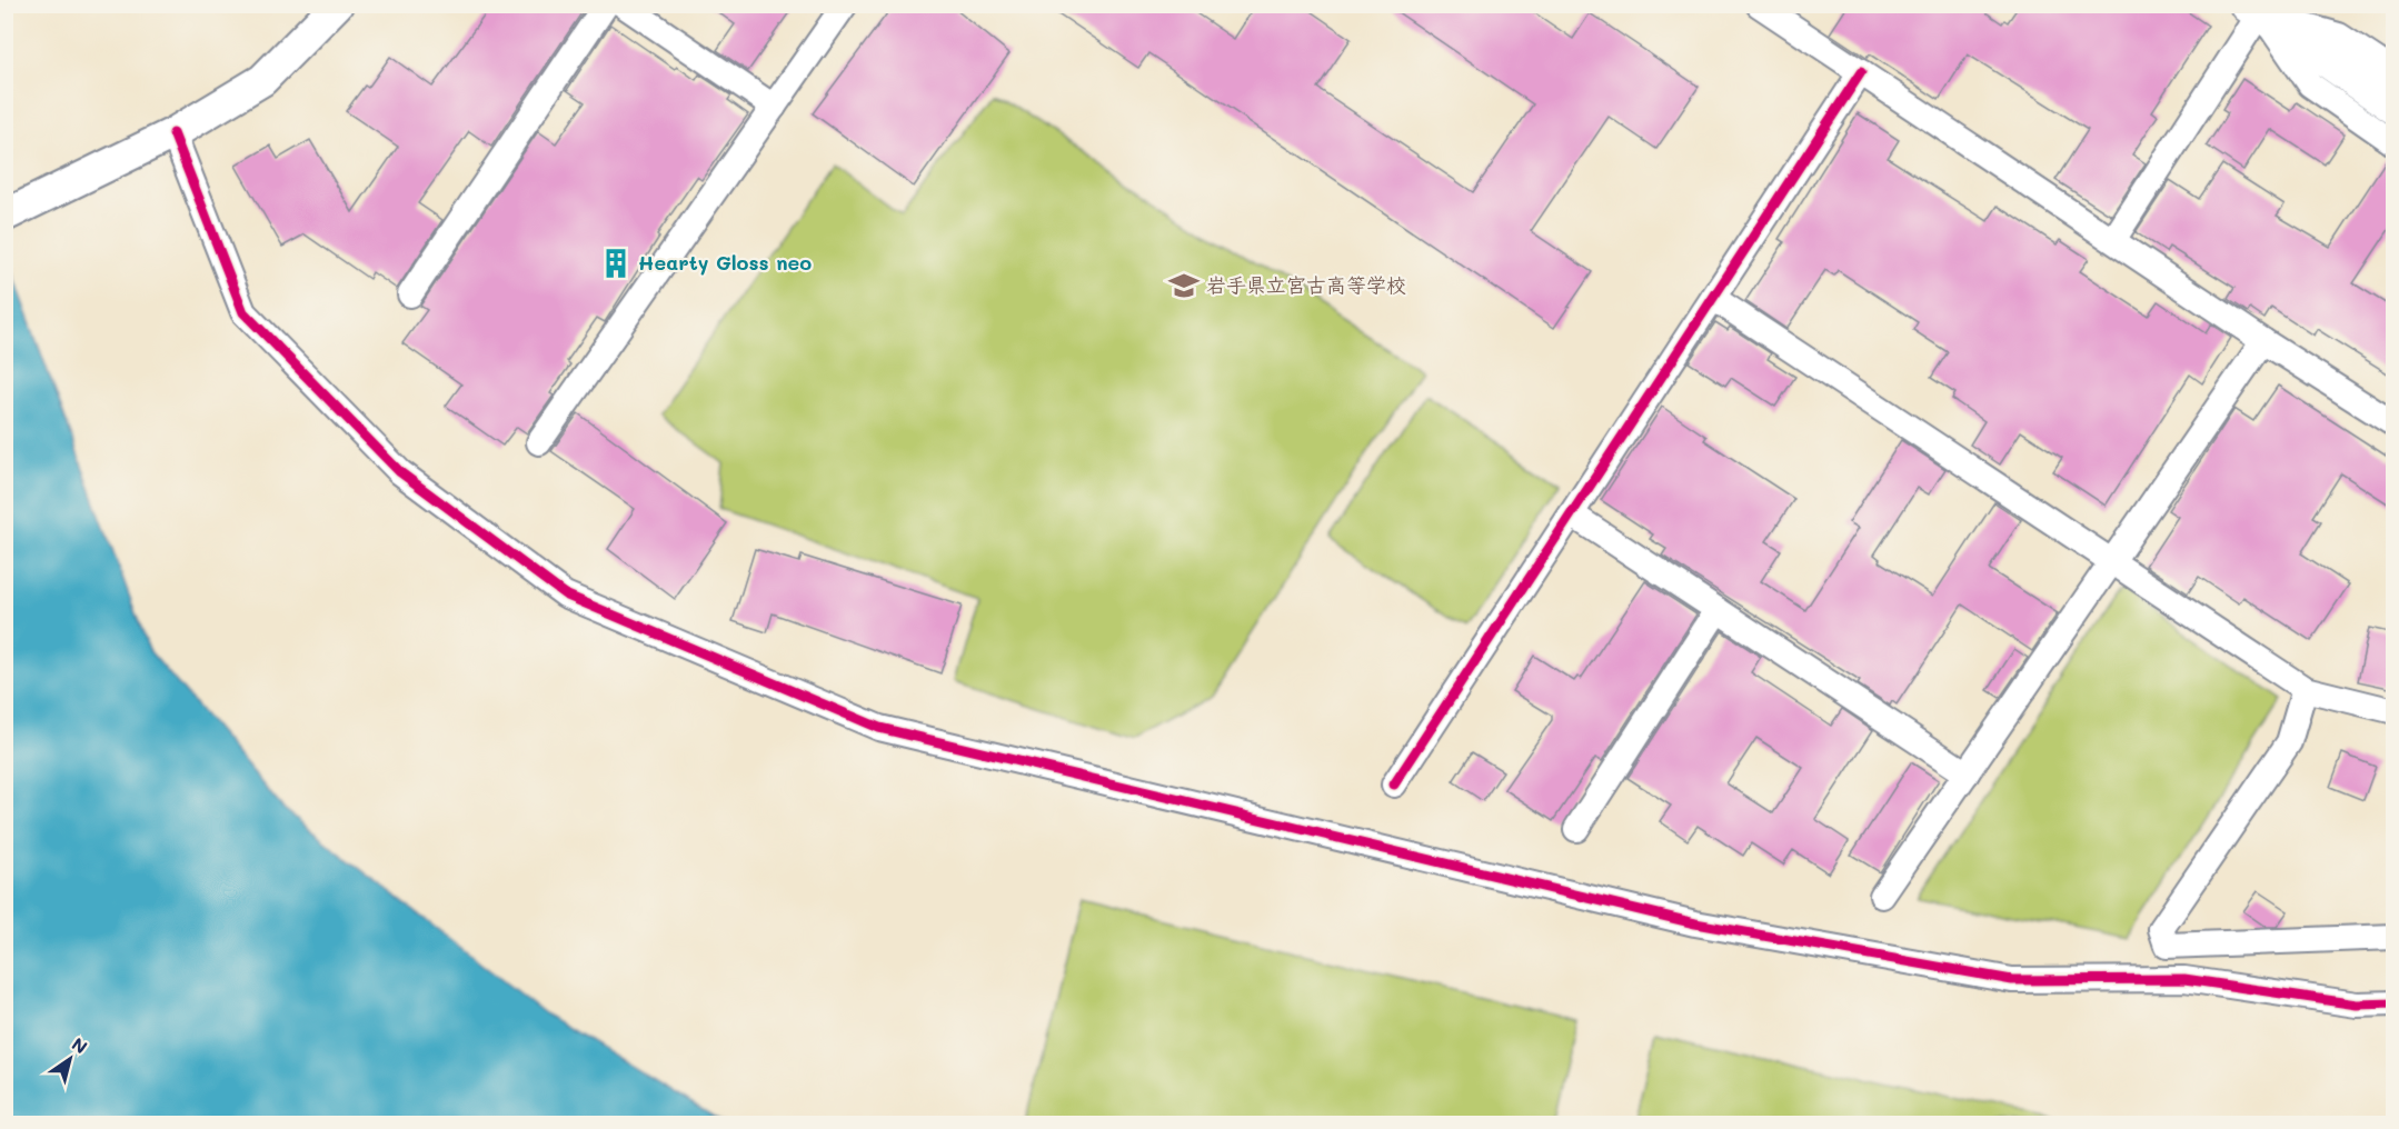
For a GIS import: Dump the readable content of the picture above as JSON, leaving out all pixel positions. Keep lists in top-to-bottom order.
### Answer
{
  "places": {
    "building": ["Hearty Gloss neo"],
    "school or university": ["岩手県立宮古高等学校"]
  },
  "north": "top right"
}
